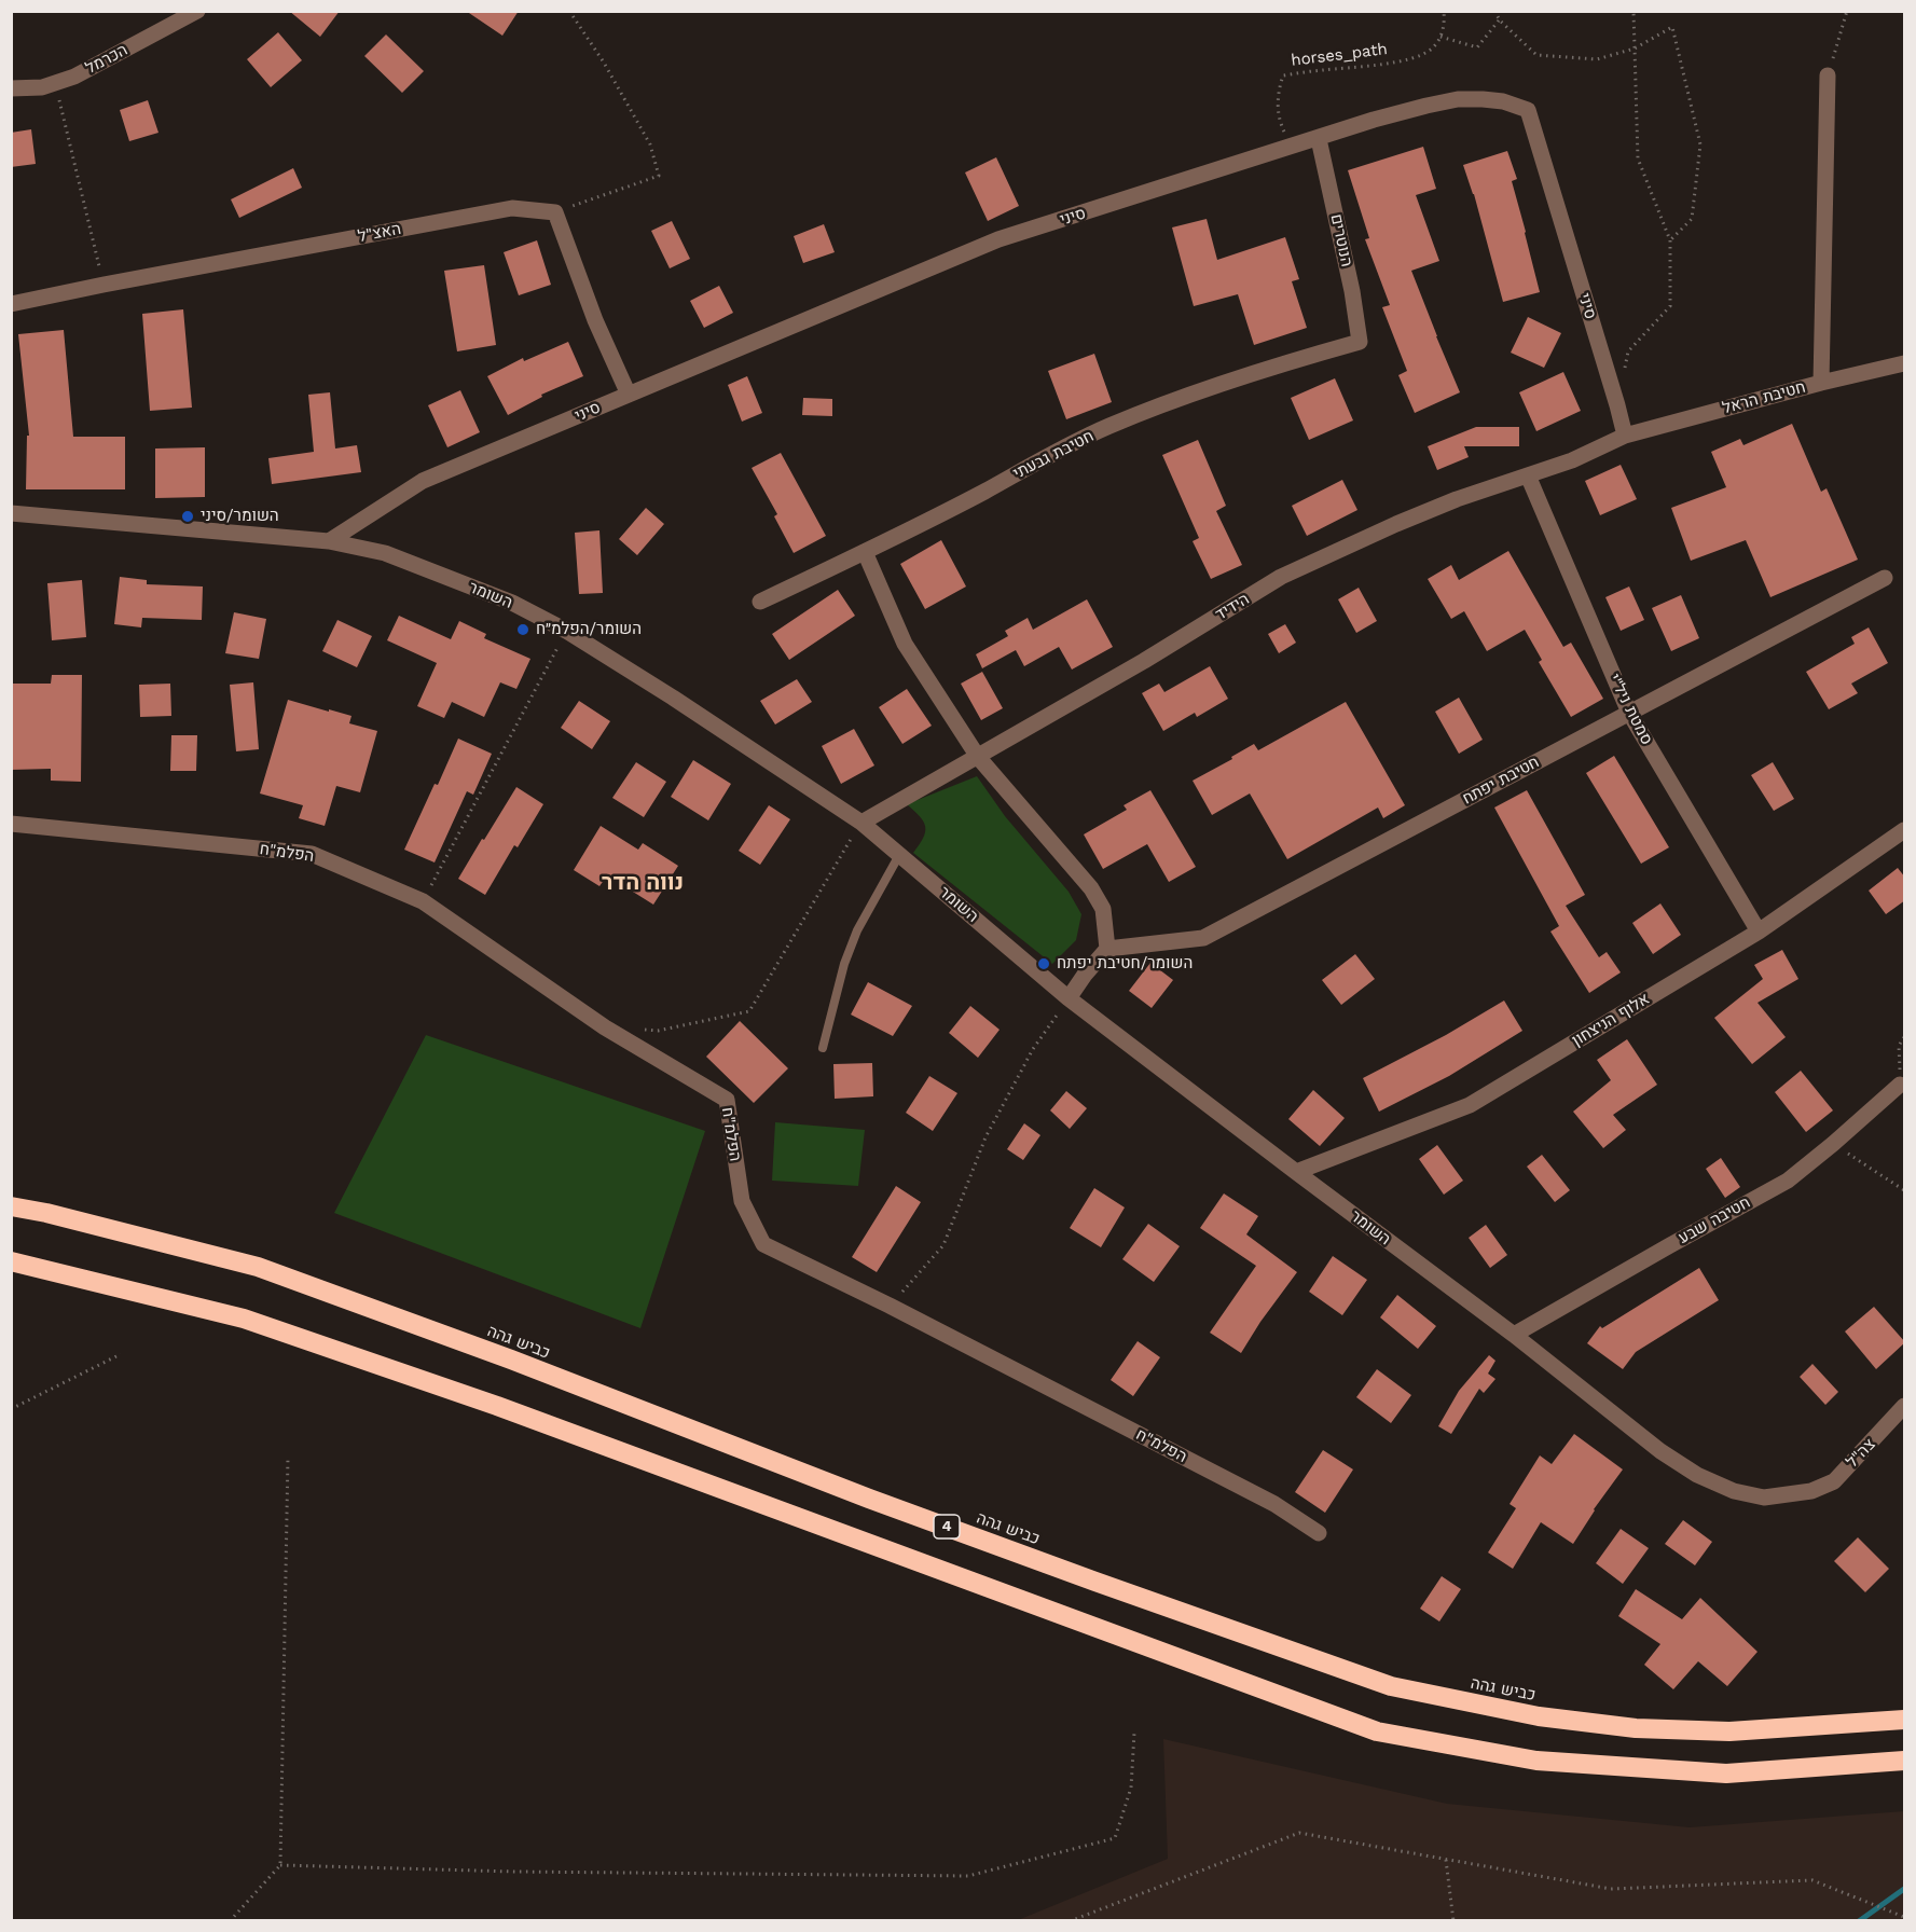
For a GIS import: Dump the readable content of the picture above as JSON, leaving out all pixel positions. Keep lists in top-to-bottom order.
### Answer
{
  "streets": {
    "highway": ["כביש גהה", "4"],
    "street": [
      "הכרמל",
      "סיני",
      "האצ\"ל",
      "הנוטרים",
      "חטיבת הראל",
      "חטיבת גבעתי",
      "השומר",
      "הידיד",
      "סמטת ניל\"י",
      "חטיבת יפתח",
      "הפלמ\"ח",
      "אלוף הניצחון",
      "חטיבה שבע",
      "צה\"ל"
    ],
    "path": ["horses_path"]
  },
  "crossings": [
    ["horses_path", "סיני"],
    ["סיני", "הנוטרים"],
    ["סיני", "חטיבת הראל"],
    ["סיני", "השומר"],
    ["סיני", "הידיד"],
    ["הנוטרים", "חטיבת גבעתי"],
    ["חטיבת הראל", "הידיד"],
    ["השומר", "הידיד"],
    ["השומר", "אלוף הניצחון"],
    ["השומר", "חטיבה שבע"],
    ["השומר", "צה\"ל"],
    ["הידיד", "סמטת ניל\"י"],
    ["סמטת ניל\"י", "חטיבת יפתח"],
    ["סמטת ניל\"י", "אלוף הניצחון"]
  ],
  "districts": ["נווה הדר"],
  "places": ["השומר/סיני", "השומר/הפלמ״ח", "השומר/חטיבת יפתח"]
}
